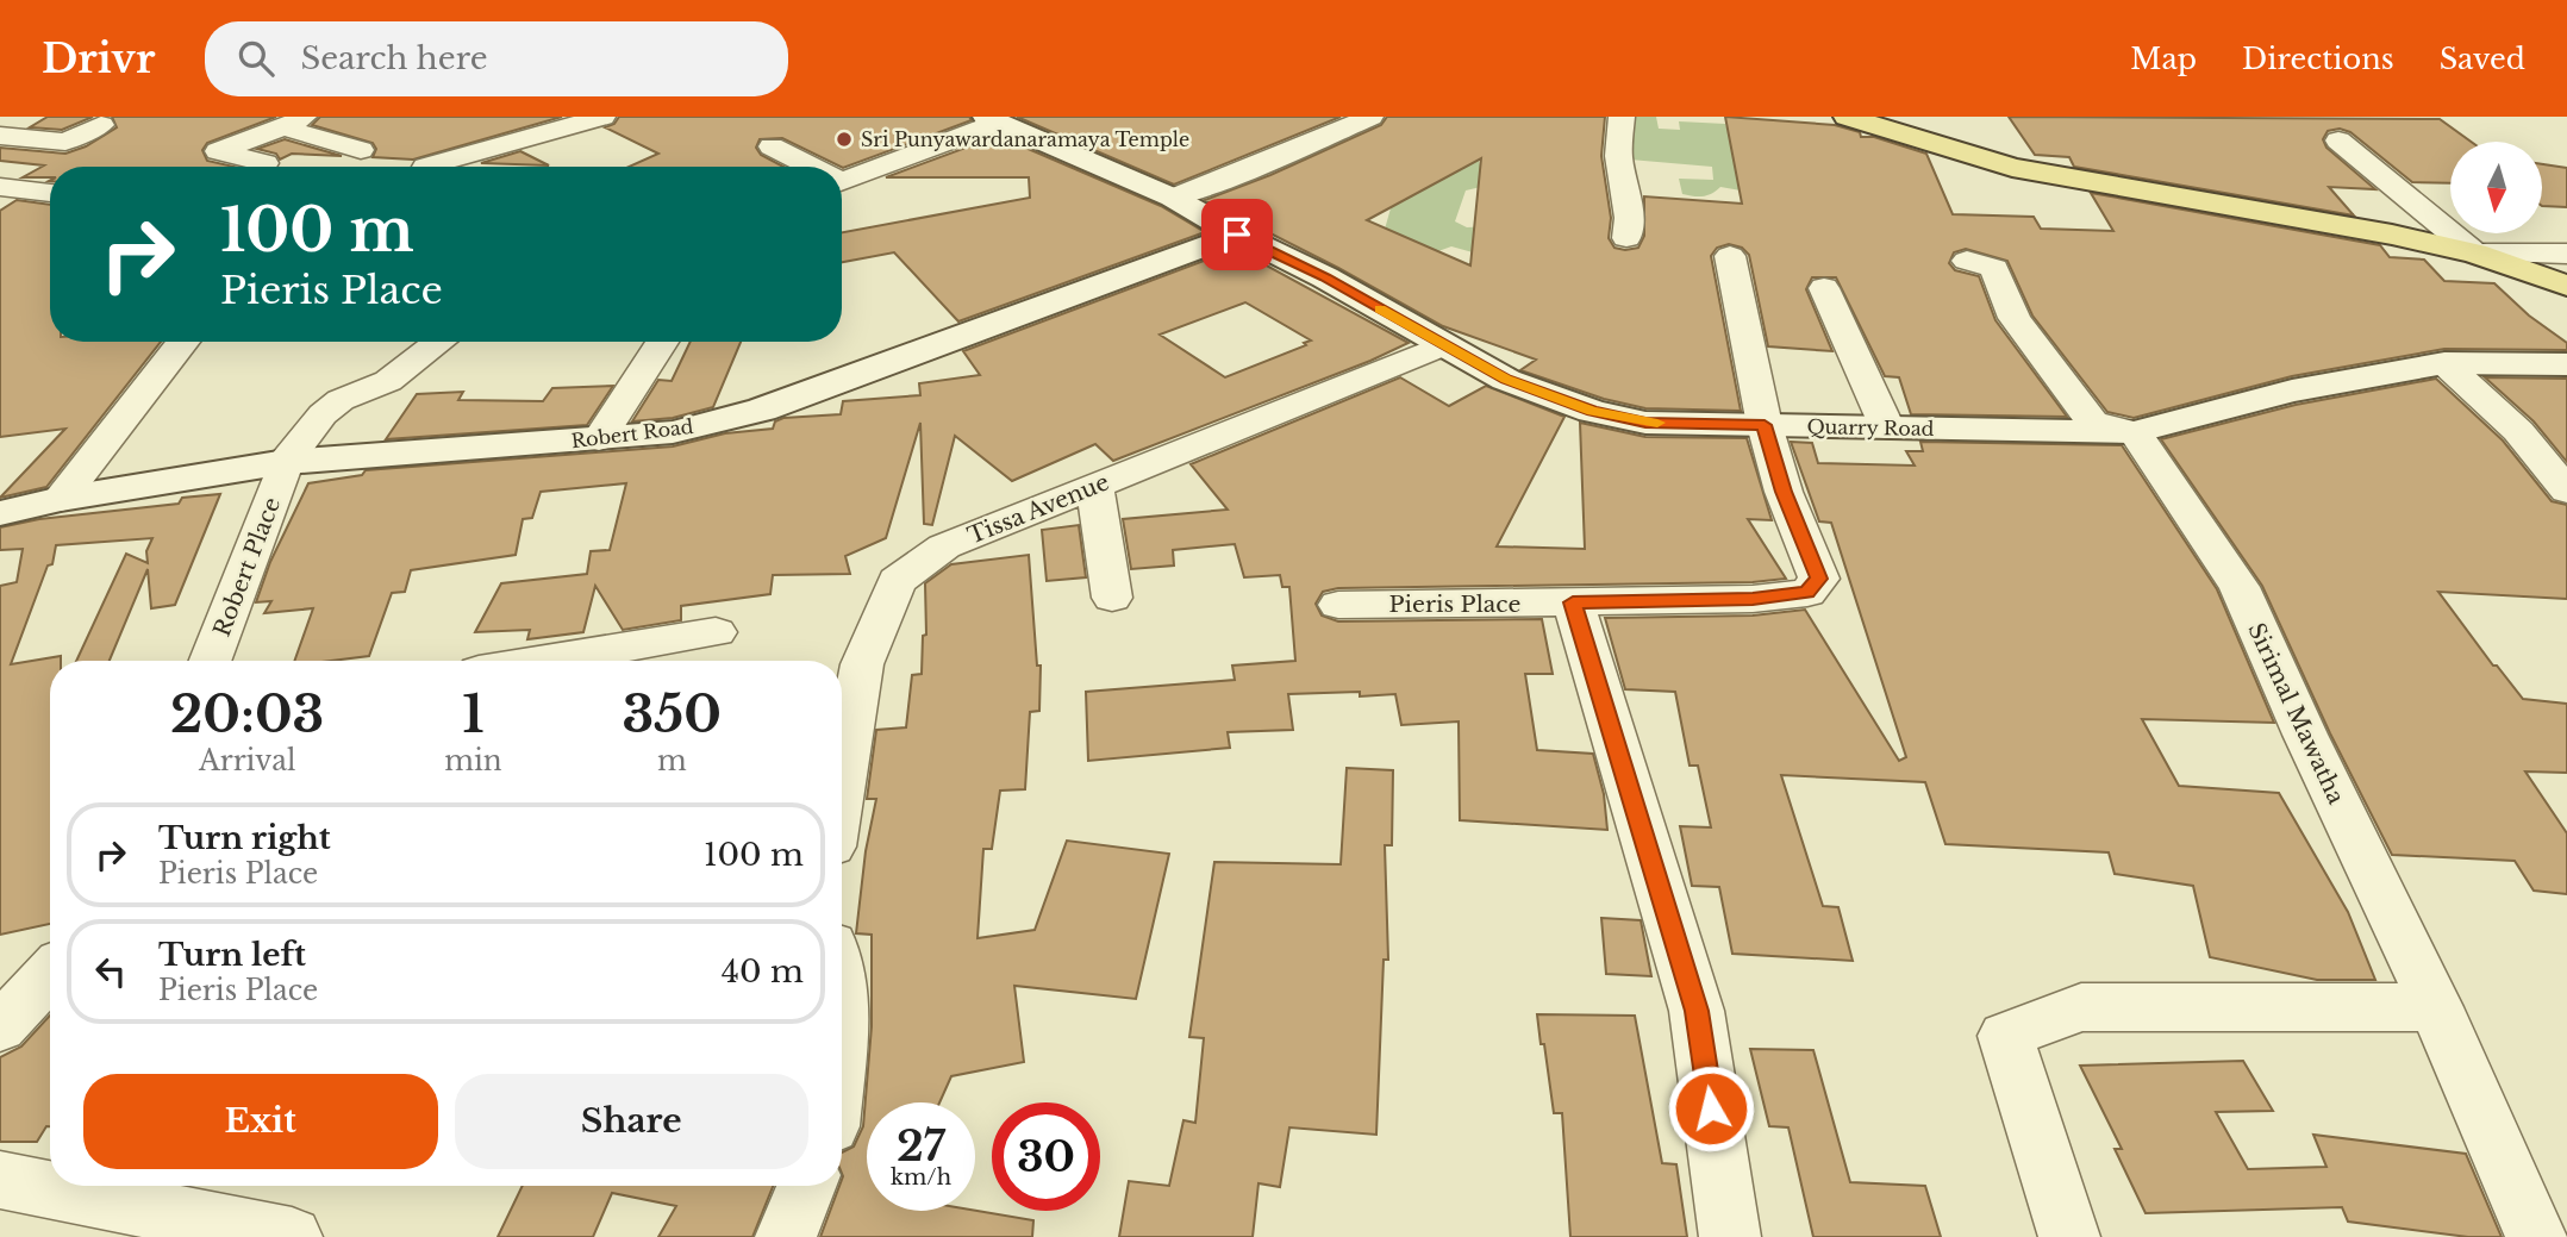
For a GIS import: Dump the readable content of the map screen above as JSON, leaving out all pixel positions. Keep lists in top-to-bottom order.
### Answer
{
  "streets": {
    "street": [
      "Quarry Road",
      "Robert Road",
      "Tissa Avenue",
      "Robert Place",
      "Pieris Place",
      "Sirimal Mawatha"
    ]
  },
  "crossings": [
    ["Quarry Road", "Robert Road"],
    ["Quarry Road", "Tissa Avenue"],
    ["Quarry Road", "Pieris Place"],
    ["Quarry Road", "Sirimal Mawatha"],
    ["Robert Road", "Robert Place"]
  ],
  "places": ["Sri Punyawardanaramaya Temple"],
  "north": "bottom",
  "page": {
    "header": "Drivr",
    "search": "Search here",
    "nav": ["Map", "Directions", "Saved"],
    "turn": ["100 m", "Pieris Place"],
    "eta": [
      "20:03",
      "Arrival",
      "1",
      "min",
      "350",
      "m"
    ],
    "list": [
      {
        "name": "Turn right",
        "note": "Pieris Place",
        "value": "100 m"
      },
      {
        "name": "Turn left",
        "note": "Pieris Place",
        "value": "40 m"
      }
    ],
    "buttons": ["Exit", "Share"],
    "speed": "27 km/h",
    "limit": "30"
  }
}
